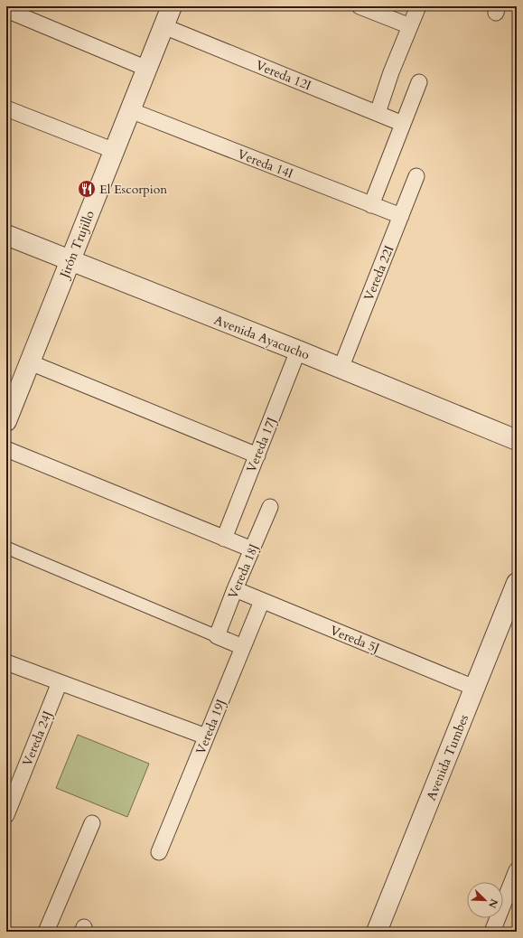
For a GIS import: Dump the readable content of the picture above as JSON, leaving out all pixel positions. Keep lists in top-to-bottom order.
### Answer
{
  "streets": {
    "street": [
      "Vereda 12I",
      "Vereda 14I",
      "Jirón Trujillo",
      "Vereda 22I",
      "Avenida Ayacucho",
      "Vereda 17J",
      "Vereda 18J",
      "Vereda 5J",
      "Vereda 19J",
      "Vereda 24J",
      "Avenida Tumbes"
    ]
  },
  "crossings": [
    ["Vereda 12I", "Jirón Trujillo"],
    ["Vereda 14I", "Jirón Trujillo"],
    ["Vereda 14I", "Vereda 22I"],
    ["Jirón Trujillo", "Avenida Ayacucho"],
    ["Vereda 22I", "Avenida Ayacucho"],
    ["Avenida Ayacucho", "Vereda 17J"],
    ["Vereda 18J", "Vereda 5J"],
    ["Vereda 5J", "Vereda 19J"],
    ["Vereda 5J", "Avenida Tumbes"]
  ],
  "places": {
    "restaurant": ["El Escorpion"]
  },
  "north": "bottom right"
}
